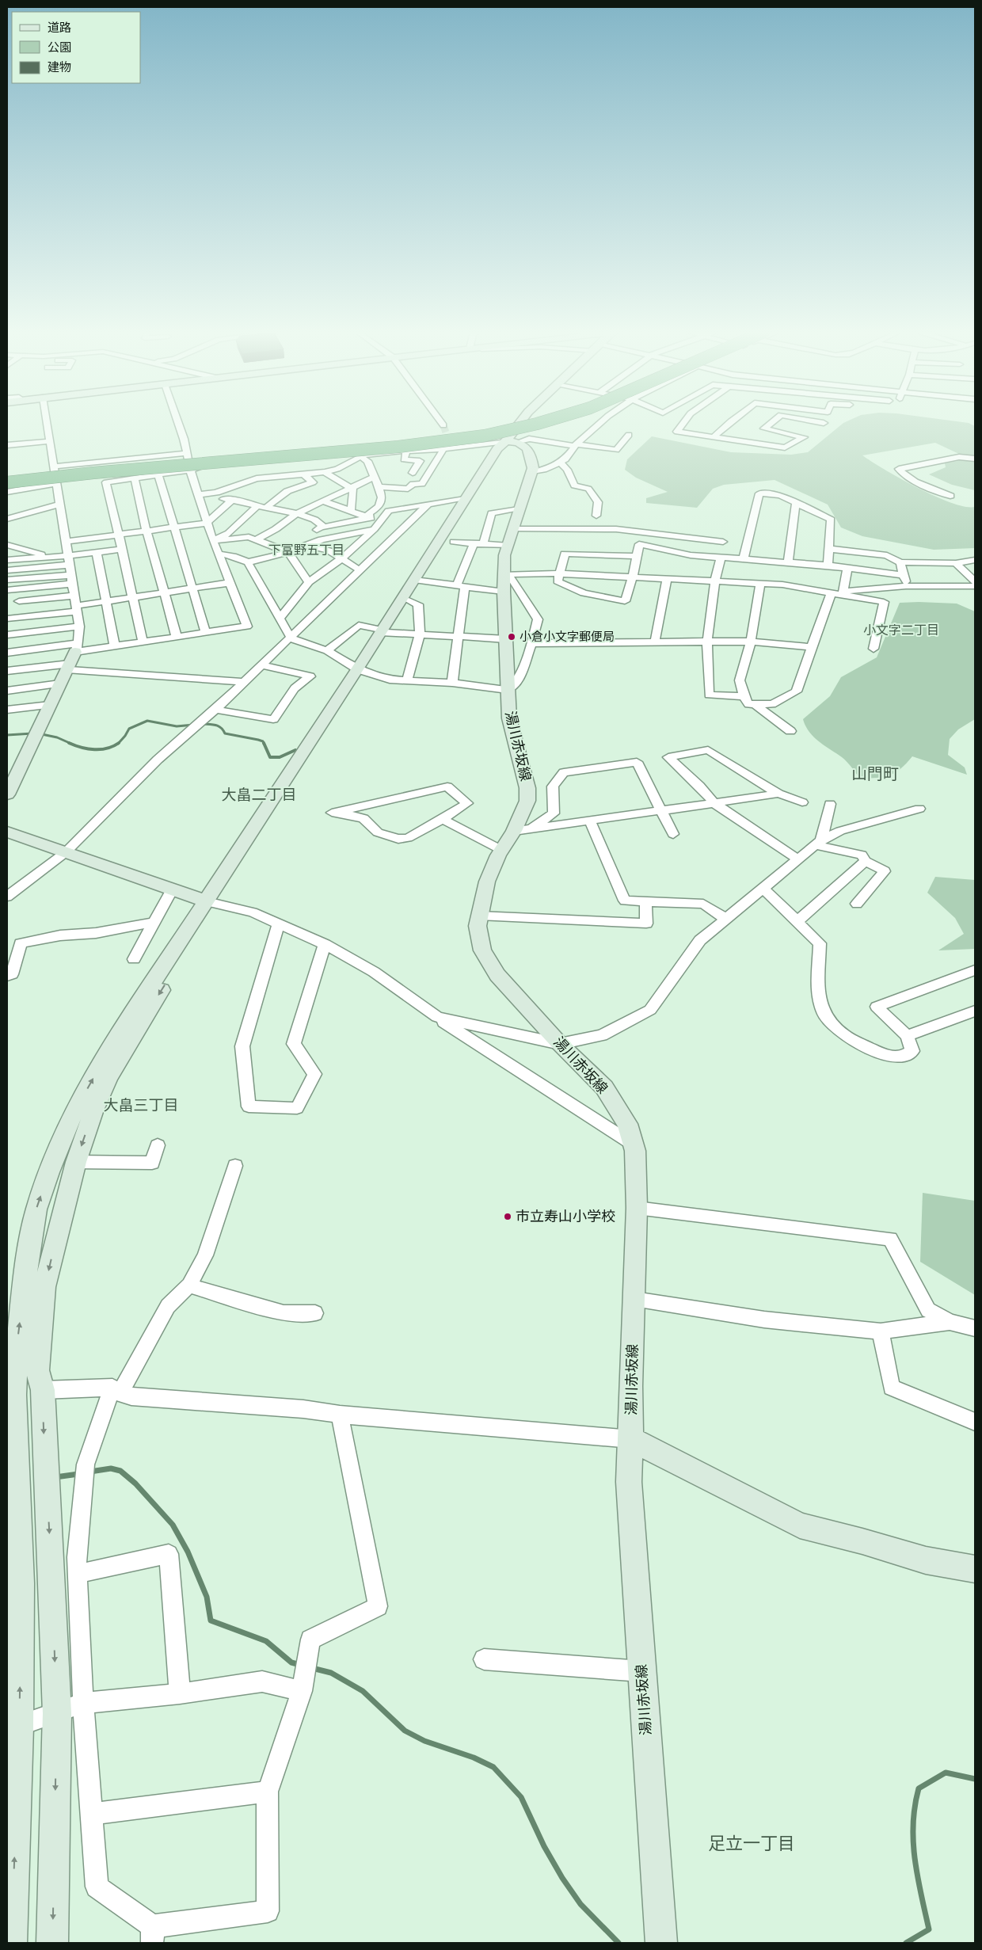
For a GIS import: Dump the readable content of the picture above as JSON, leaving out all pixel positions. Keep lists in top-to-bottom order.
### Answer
{
  "streets": {
    "street": ["湯川赤坂線"]
  },
  "districts": [
    "下富野五丁目",
    "小文字二丁目",
    "山門町",
    "大畠二丁目",
    "大畠三丁目",
    "足立一丁目"
  ],
  "places": ["小倉小文字郵便局", "市立寿山小学校"],
  "legend": ["道路", "公園", "建物"]
}
